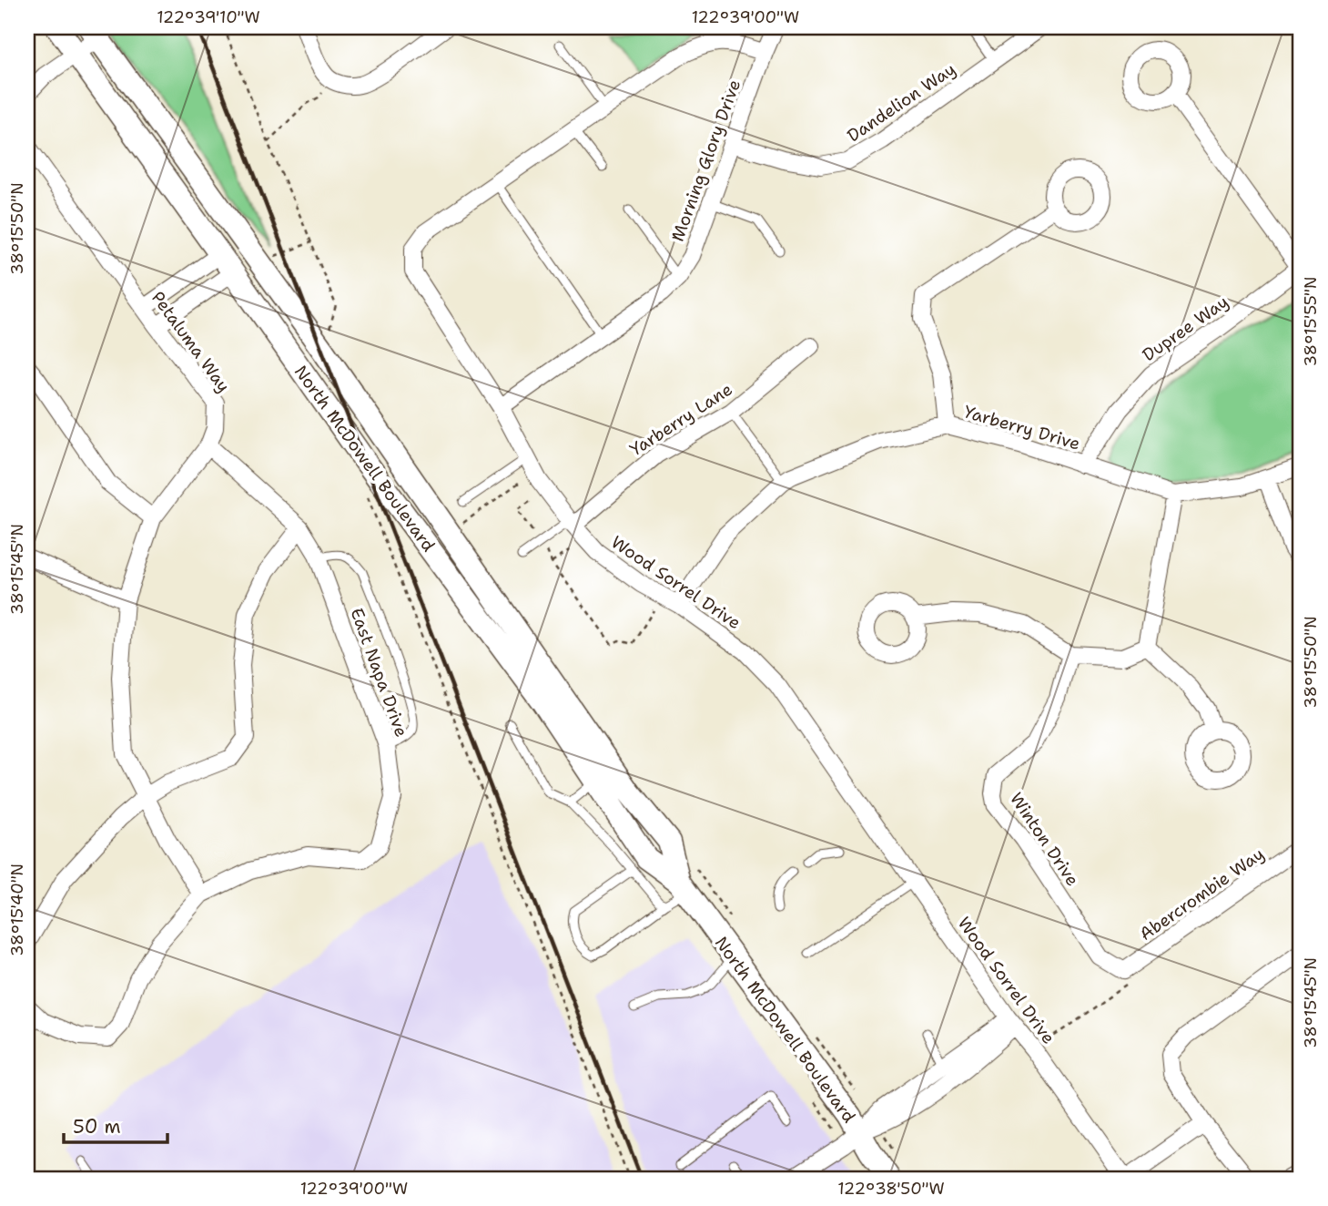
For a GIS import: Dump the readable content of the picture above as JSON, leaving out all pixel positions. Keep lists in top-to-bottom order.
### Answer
{
  "streets": {
    "main road": ["North McDowell Boulevard"],
    "street": [
      "Dandelion Way",
      "Morning Glory Drive",
      "Dupree Way",
      "Petaluma Way",
      "Yarberry Lane",
      "Yarberry Drive",
      "Wood Sorrel Drive",
      "East Napa Drive",
      "Winton Drive",
      "Abercrombie Way"
    ]
  },
  "crossings": [
    ["Dandelion Way", "Morning Glory Drive"],
    ["Morning Glory Drive", "Wood Sorrel Drive"],
    ["Dupree Way", "Yarberry Drive"],
    ["Petaluma Way", "East Napa Drive"],
    ["Yarberry Lane", "Wood Sorrel Drive"],
    ["Yarberry Drive", "Wood Sorrel Drive"],
    ["Winton Drive", "Abercrombie Way"]
  ],
  "scale_bar": "50 m",
  "coordinates": [
    "122°39'10\"W",
    "122°39'00\"W",
    "38°15'50\"N",
    "38°15'55\"N",
    "38°15'45\"N",
    "38°15'40\"N",
    "122°38'50\"W"
  ]
}
